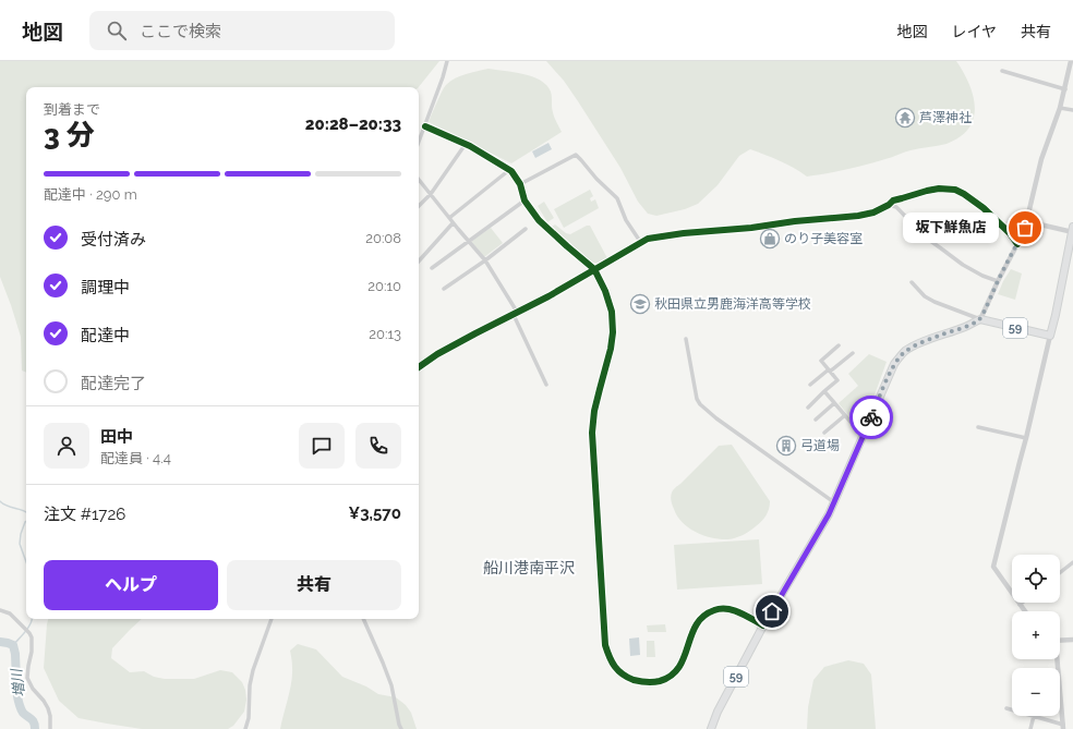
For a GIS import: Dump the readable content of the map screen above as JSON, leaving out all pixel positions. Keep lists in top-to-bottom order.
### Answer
{
  "streets": {
    "main road": ["59"]
  },
  "districts": ["船川港南平沢"],
  "water": ["増川"],
  "places": {
    "temple": ["芦澤神社"],
    "other": ["坂下鮮魚店"],
    "shop": ["のり子美容室"],
    "school or university": ["秋田県立男鹿海洋高等学校"],
    "building": ["弓道場"]
  },
  "page": {
    "header": "地図",
    "search": "ここで検索",
    "nav": ["地図", "レイヤ", "共有"],
    "heading": ["3 分", "到着まで", "20:28–20:33"],
    "panel": [
      "田中",
      "配達員 · 4.4",
      "注文 #1726",
      "¥3,570"
    ],
    "bar": "配達中 · 290 m",
    "bubble": "坂下鮮魚店",
    "list": [
      ["受付済み", "20:08"],
      ["調理中", "20:10"],
      ["配達中", "20:13"],
      "配達完了"
    ],
    "buttons": ["ヘルプ", "共有"],
    "map_buttons": ["+", "−"]
  }
}
